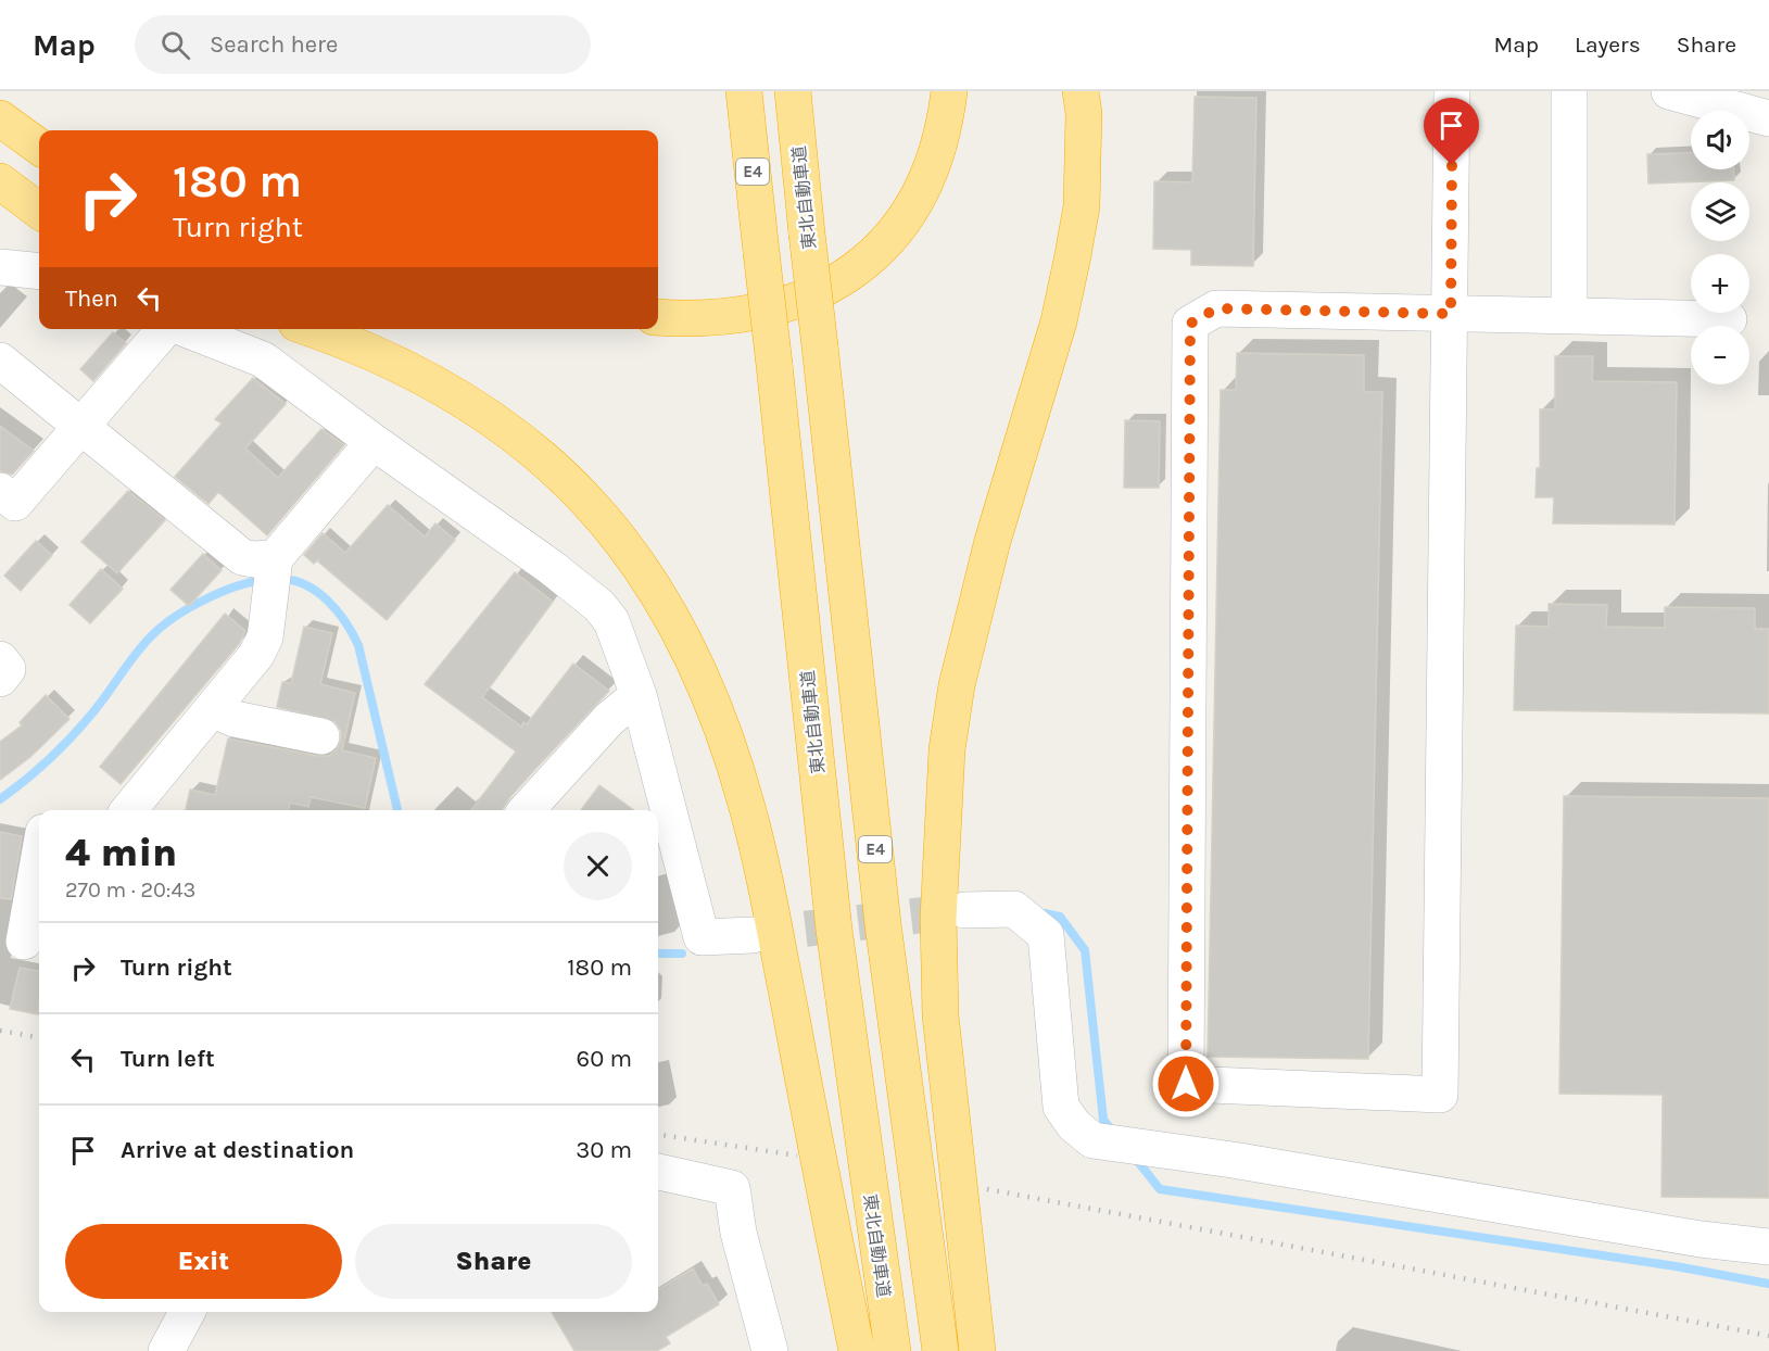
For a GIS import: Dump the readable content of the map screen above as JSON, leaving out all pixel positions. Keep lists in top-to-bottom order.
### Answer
{
  "streets": {
    "highway": ["E4", "東北自動車道"]
  },
  "page": {
    "header": "Map",
    "search": "Search here",
    "nav": ["Map", "Layers", "Share"],
    "map_buttons": ["+", "−"],
    "turn": ["180 m", "Turn right"],
    "then": "Then",
    "heading": ["4 min", "270 m · 20:43"],
    "list": [
      {
        "name": "Turn right",
        "value": "180 m"
      },
      {
        "name": "Turn left",
        "value": "60 m"
      },
      {
        "name": "Arrive at destination",
        "value": "30 m"
      }
    ],
    "buttons": ["Exit", "Share"]
  }
}
